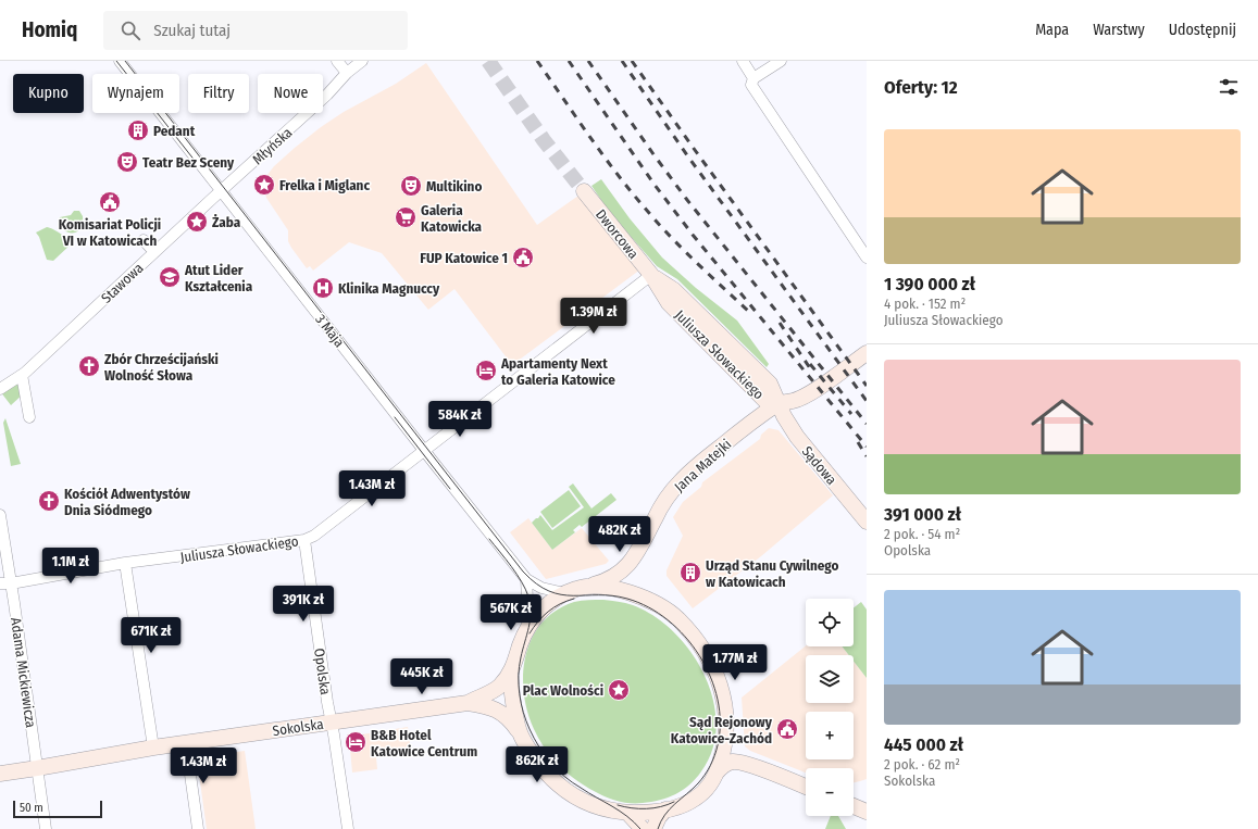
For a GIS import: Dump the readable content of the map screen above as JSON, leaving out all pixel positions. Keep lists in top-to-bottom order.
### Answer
{
  "streets": {
    "street": [
      "Młyńska",
      "Dworcowa",
      "Stawowa",
      "3 Maja",
      "Juliusza Słowackiego",
      "Jana Matejki",
      "Sądowa",
      "Opolska",
      "Adama Mickiewicza",
      "Sokolska"
    ]
  },
  "crossings": [
    ["Młyńska", "Stawowa"],
    ["Młyńska", "3 Maja"],
    ["Dworcowa", "Juliusza Słowackiego"],
    ["Stawowa", "3 Maja"],
    ["3 Maja", "Juliusza Słowackiego"],
    ["Juliusza Słowackiego", "Jana Matejki"],
    ["Juliusza Słowackiego", "Sądowa"],
    ["Juliusza Słowackiego", "Opolska"],
    ["Juliusza Słowackiego", "Adama Mickiewicza"],
    ["Jana Matejki", "Sądowa"],
    ["Opolska", "Sokolska"],
    ["Adama Mickiewicza", "Sokolska"]
  ],
  "places": {
    "building": ["Pedant", "Urząd Stanu Cywilnego w Katowicach"],
    "theatre": ["Teatr Bez Sceny", "Multikino"],
    "place": ["Frelka i Miglanc", "Żaba", "Plac Wolności"],
    "public building": ["Komisariat Policji VI w Katowicach", "FUP Katowice 1", "Sąd Rejonowy Katowice-Zachód"],
    "supermarket": ["Galeria Katowicka"],
    "school or university": ["Atut Lider Kształcenia"],
    "hospital": ["Klinika Magnuccy"],
    "church": ["Zbór Chrześcijański Wolność Słowa", "Kościół Adwentystów Dnia Siódmego"],
    "hotel": ["Apartamenty Next to Galeria Katowice", "B&B Hotel Katowice Centrum"]
  },
  "scale_bar": "50 m",
  "page": {
    "header": "Homiq",
    "search": "Szukaj tutaj",
    "nav": ["Mapa", "Warstwy", "Udostępnij"],
    "heading": "Oferty: 12",
    "chip": [
      "Kupno",
      "Wynajem",
      "Filtry",
      "Nowe"
    ],
    "list": [
      {
        "name": "1 390 000 zł",
        "note": "4 pok. · 152 m² · Juliusza Słowackiego"
      },
      {
        "name": "391 000 zł",
        "note": "2 pok. · 54 m² · Opolska"
      },
      {
        "name": "445 000 zł",
        "note": "2 pok. · 62 m² · Sokolska"
      }
    ],
    "price": [
      "1.39M zł",
      "584K zł",
      "1.43M zł",
      "482K zł",
      "1.1M zł",
      "391K zł",
      "567K zł",
      "671K zł",
      "1.77M zł",
      "445K zł",
      "862K zł",
      "1.43M zł"
    ],
    "map_buttons": ["+", "−"],
    "scale": "50 m"
  }
}
